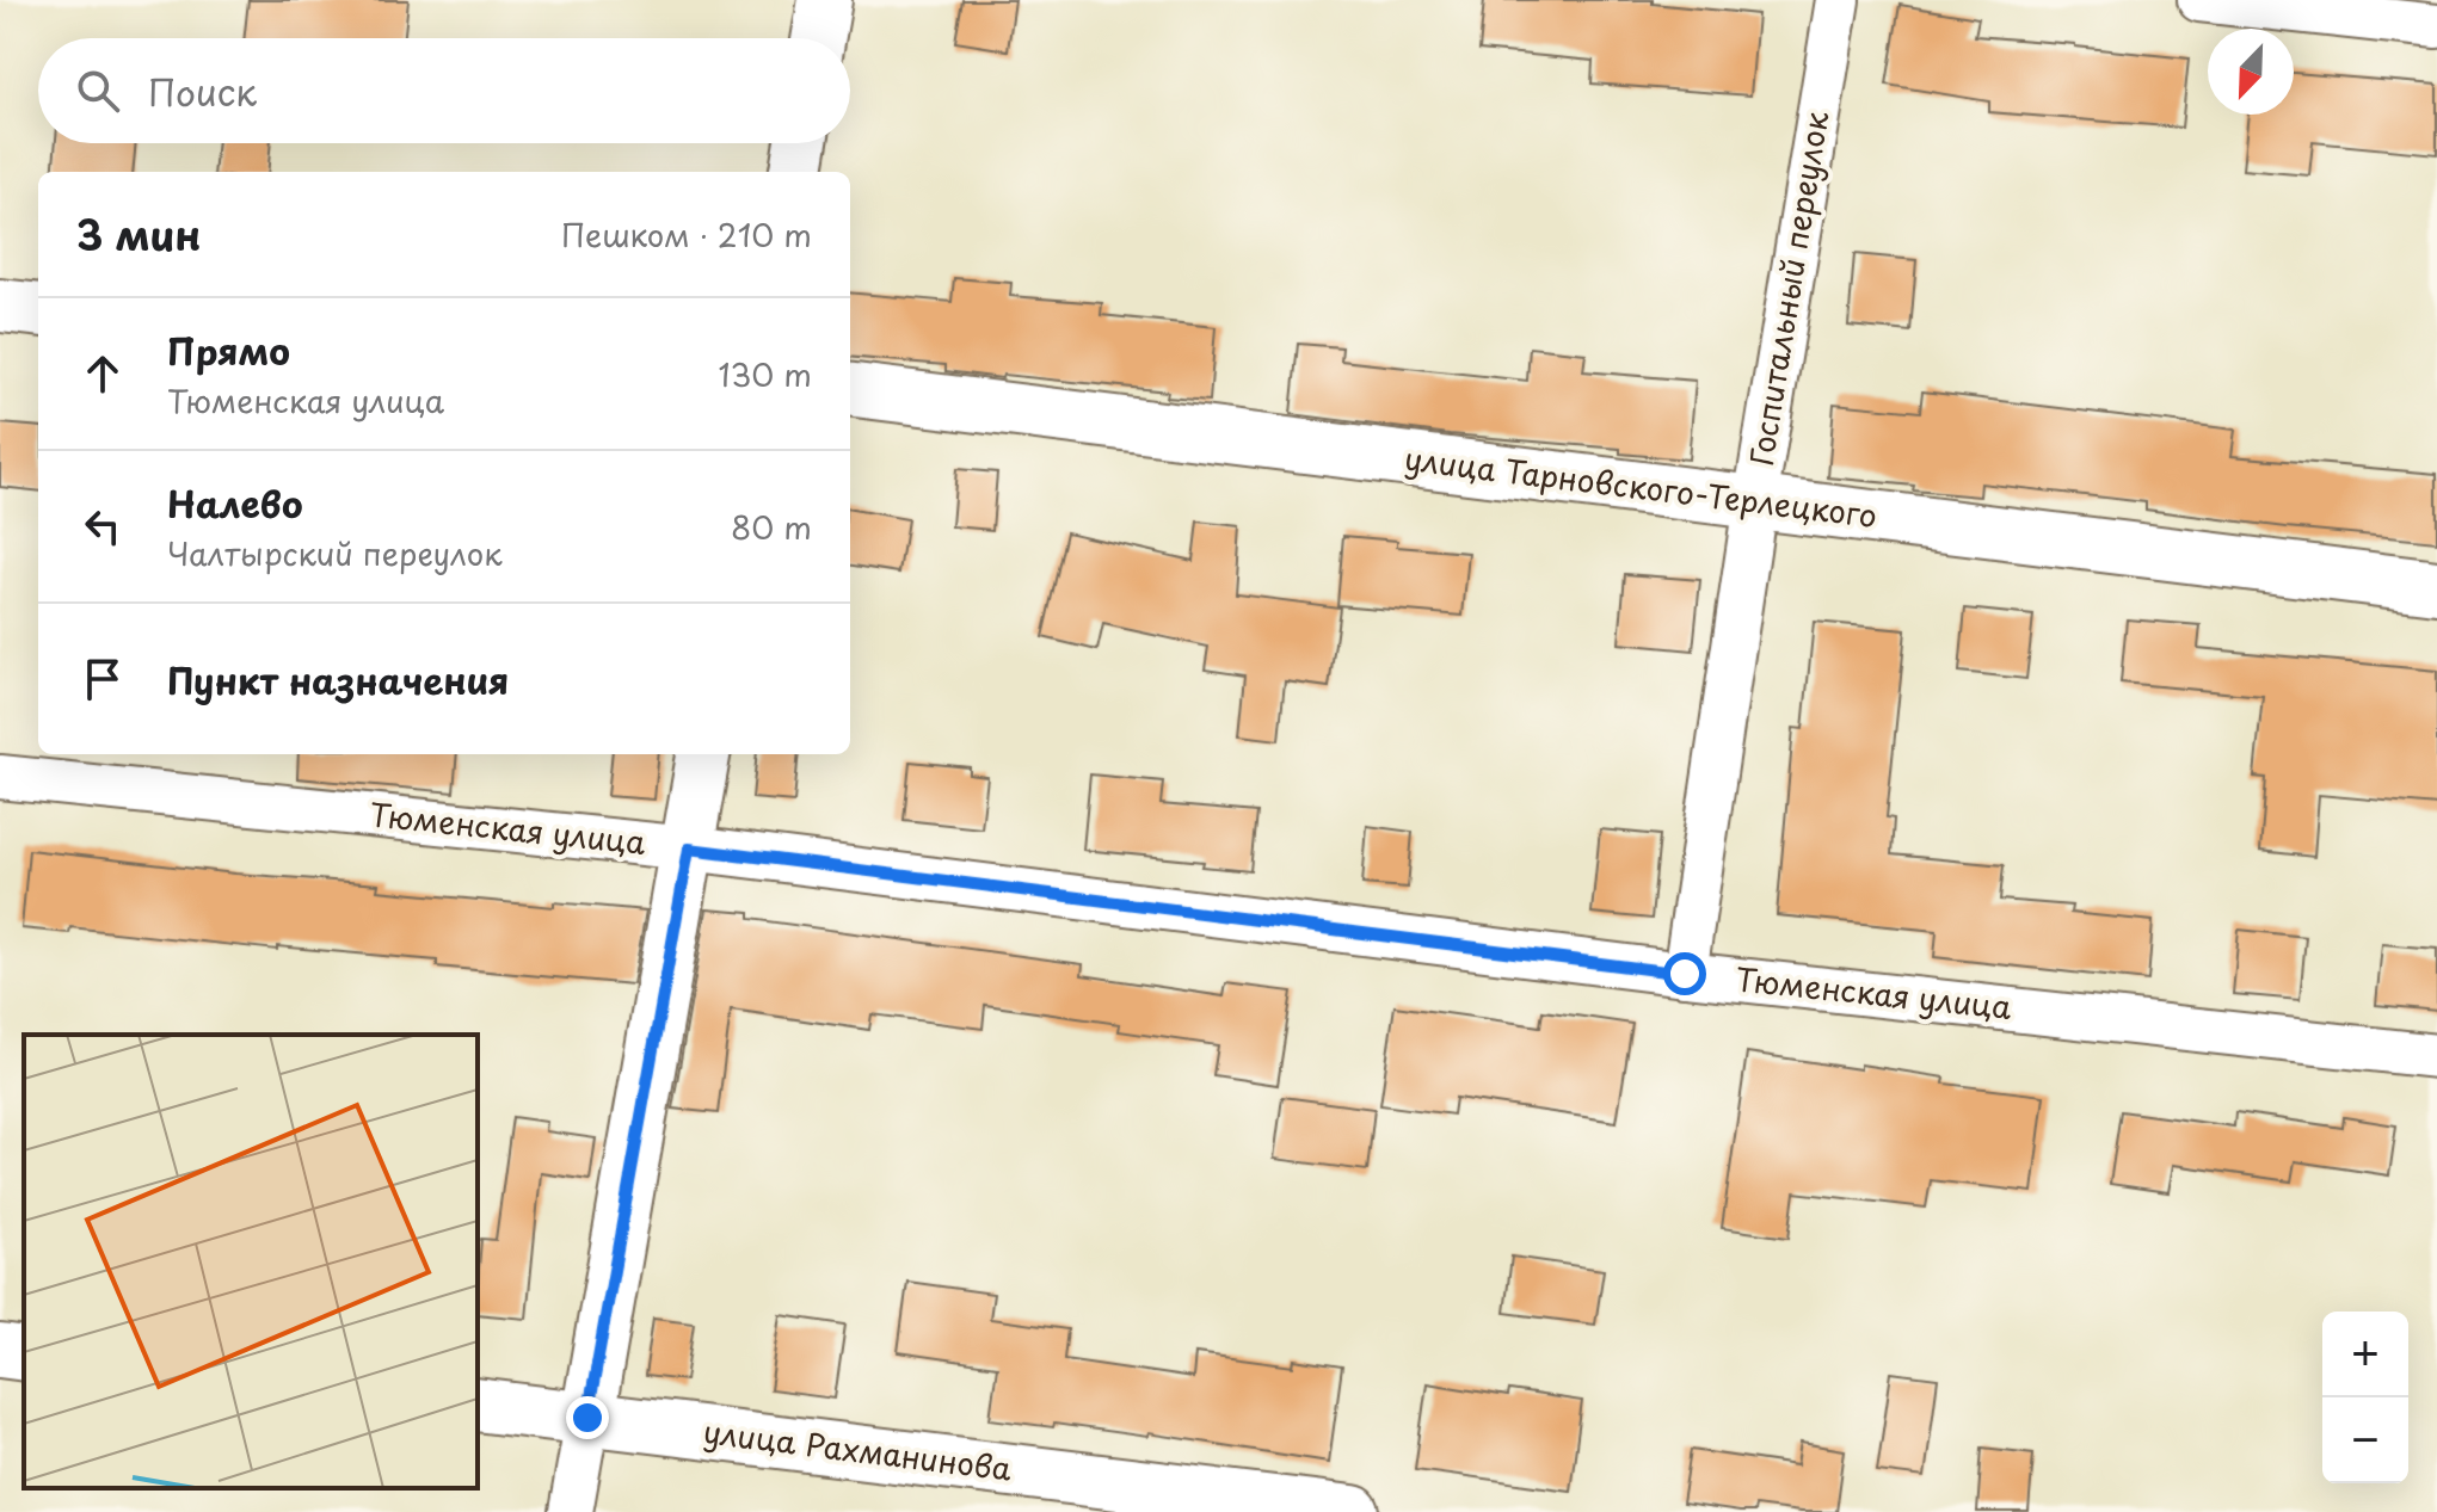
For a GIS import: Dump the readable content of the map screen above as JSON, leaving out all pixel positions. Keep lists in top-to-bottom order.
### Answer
{
  "streets": {
    "street": [
      "Госпитальный переулок",
      "улица Тарновского-Терлецкого",
      "Тюменская улица",
      "улица Рахманинова"
    ]
  },
  "crossings": [
    ["Госпитальный переулок", "улица Тарновского-Терлецкого"],
    ["Госпитальный переулок", "Тюменская улица"]
  ],
  "north": "bottom left",
  "page": {
    "search": "Поиск",
    "heading": ["3 мин", "Пешком · 210 m"],
    "list": [
      ["Прямо", "Тюменская улица", "130 m"],
      ["Налево", "Чалтырский переулок", "80 m"],
      "Пункт назначения"
    ],
    "map_buttons": ["+", "−"]
  }
}
